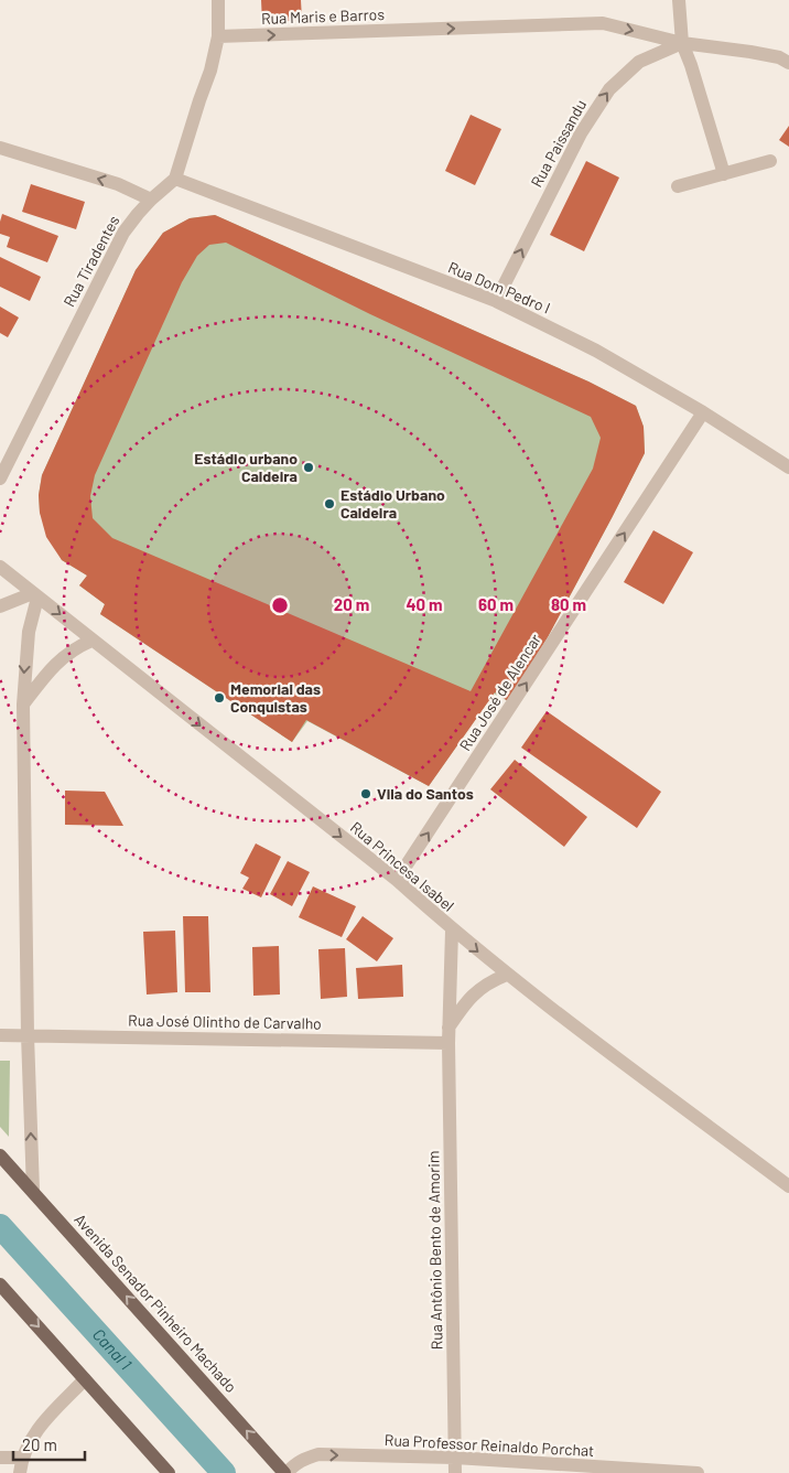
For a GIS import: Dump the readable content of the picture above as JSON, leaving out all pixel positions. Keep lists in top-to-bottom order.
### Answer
{
  "streets": {
    "main road": ["Avenida Senador Pinheiro Machado"],
    "street": [
      "Rua Maris e Barros",
      "Rua Paissandu",
      "Rua Tiradentes",
      "Rua Dom Pedro I",
      "Rua José de Alencar",
      "Rua Princesa Isabel",
      "Rua José Olintho de Carvalho",
      "Rua Antônio Bento de Amorim",
      "Rua Professor Reinaldo Porchat"
    ]
  },
  "crossings": [
    ["Rua Maris e Barros", "Rua Paissandu"],
    ["Rua Paissandu", "Rua Dom Pedro I"],
    ["Rua Tiradentes", "Rua Dom Pedro I"],
    ["Rua Dom Pedro I", "Rua José de Alencar"],
    ["Rua José de Alencar", "Rua Princesa Isabel"],
    ["Rua Princesa Isabel", "Rua Antônio Bento de Amorim"],
    ["Rua José Olintho de Carvalho", "Rua Antônio Bento de Amorim"],
    ["Rua Antônio Bento de Amorim", "Rua Professor Reinaldo Porchat"],
    ["Avenida Senador Pinheiro Machado", "Rua Professor Reinaldo Porchat"]
  ],
  "one_way": [
    "Rua Maris e Barros",
    "Rua Paissandu",
    "Rua José de Alencar",
    "Rua Princesa Isabel",
    "Rua Professor Reinaldo Porchat"
  ],
  "water": ["Canal 1"],
  "places": [
    "Estádio urbano Caldeira",
    "Estádio Urbano Caldeira",
    "Memorial das Conquistas",
    "Vila do Santos"
  ],
  "scale_bar": "20 m",
  "rings": [
    "20 m",
    "40 m",
    "60 m",
    "80 m"
  ]
}
